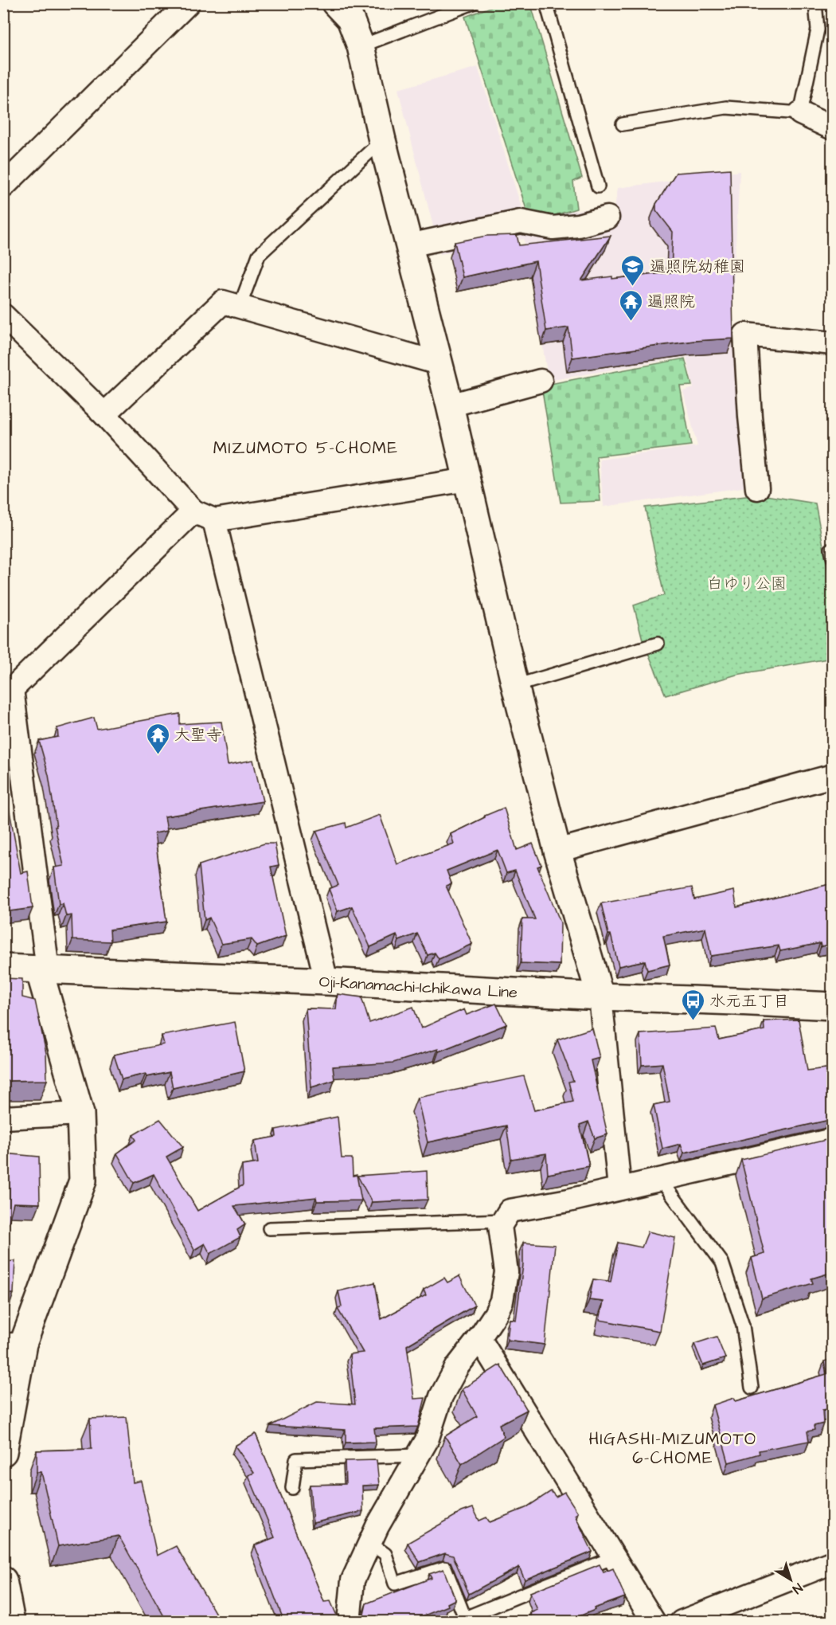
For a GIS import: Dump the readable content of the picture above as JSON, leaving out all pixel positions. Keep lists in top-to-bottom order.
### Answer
{
  "streets": {
    "street": ["Oji-Kanamachi-Ichikawa Line"]
  },
  "districts": ["MIZUMOTO 5-CHOME", "HIGASHI-MIZUMOTO 6-CHOME"],
  "parks": ["白ゆり公園"],
  "places": {
    "school or university": ["遍照院幼稚園"],
    "temple": ["遍照院", "大聖寺"],
    "bus stop": ["水元五丁目"]
  },
  "north": "bottom right"
}
